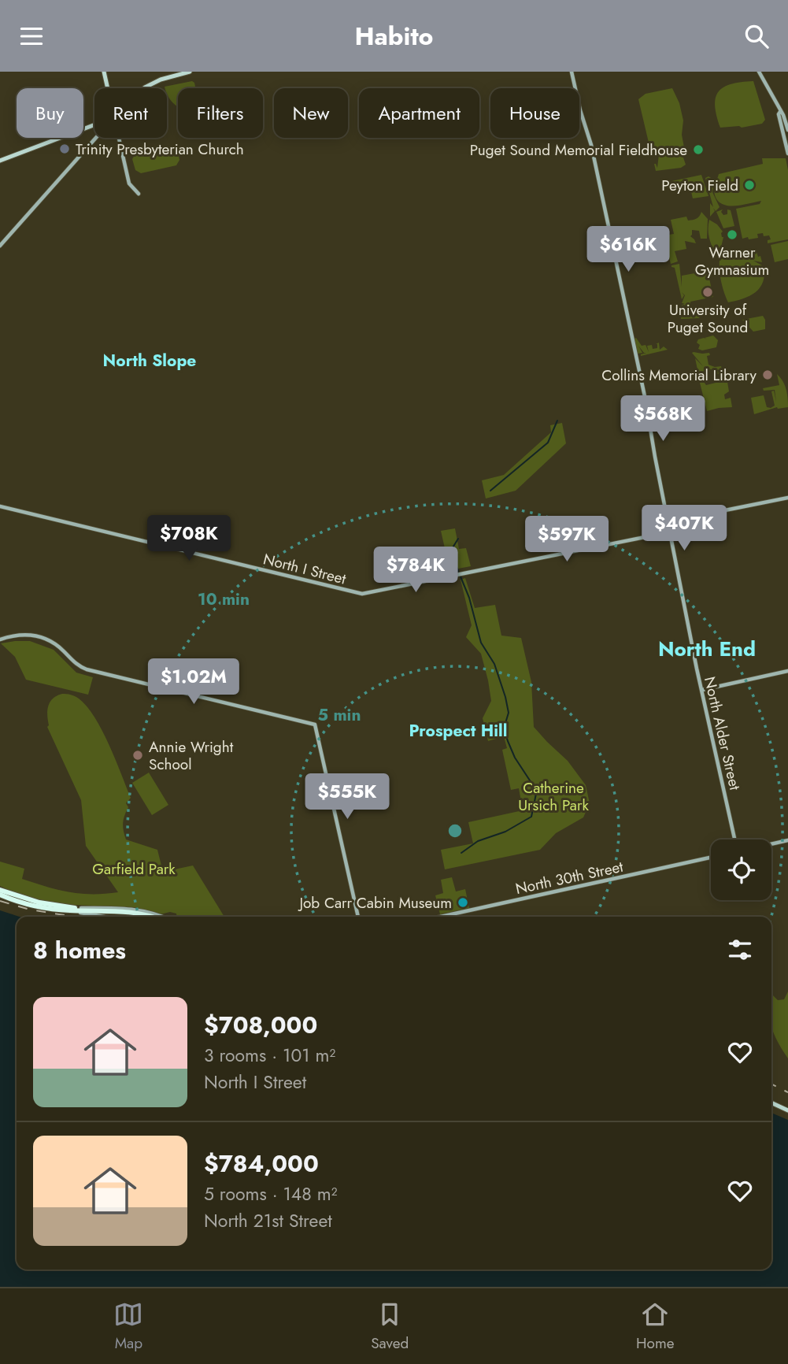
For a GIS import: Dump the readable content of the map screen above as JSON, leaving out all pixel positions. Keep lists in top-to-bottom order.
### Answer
{
  "streets": {
    "street": ["North I Street", "North Alder Street", "North 30th Street"]
  },
  "crossings": [
    ["North I Street", "North Alder Street"]
  ],
  "districts": ["North Slope", "North End", "Prospect Hill"],
  "parks": ["Catherine Ursich Park", "Garfield Park"],
  "places": [
    "Trinity Presbyterian Church",
    "Puget Sound Memorial Fieldhouse",
    "Peyton Field",
    "Warner Gymnasium",
    "University of Puget Sound",
    "Collins Memorial Library",
    "Annie Wright School",
    "Job Carr Cabin Museum"
  ],
  "page": {
    "header": "Habito",
    "chip": [
      "Buy",
      "Rent",
      "Filters",
      "New",
      "Apartment",
      "House"
    ],
    "price": [
      "$616K",
      "$568K",
      "$407K",
      "$708K",
      "$597K",
      "$784K",
      "$1.02M",
      "$555K"
    ],
    "heading": "8 homes",
    "list": [
      {
        "name": "$708,000",
        "note": "3 rooms · 101 m² · North I Street"
      },
      {
        "name": "$784,000",
        "note": "5 rooms · 148 m² · North 21st Street"
      }
    ],
    "tabs": ["Map", "Saved", "Home"]
  },
  "rings": ["10 min", "5 min"]
}
